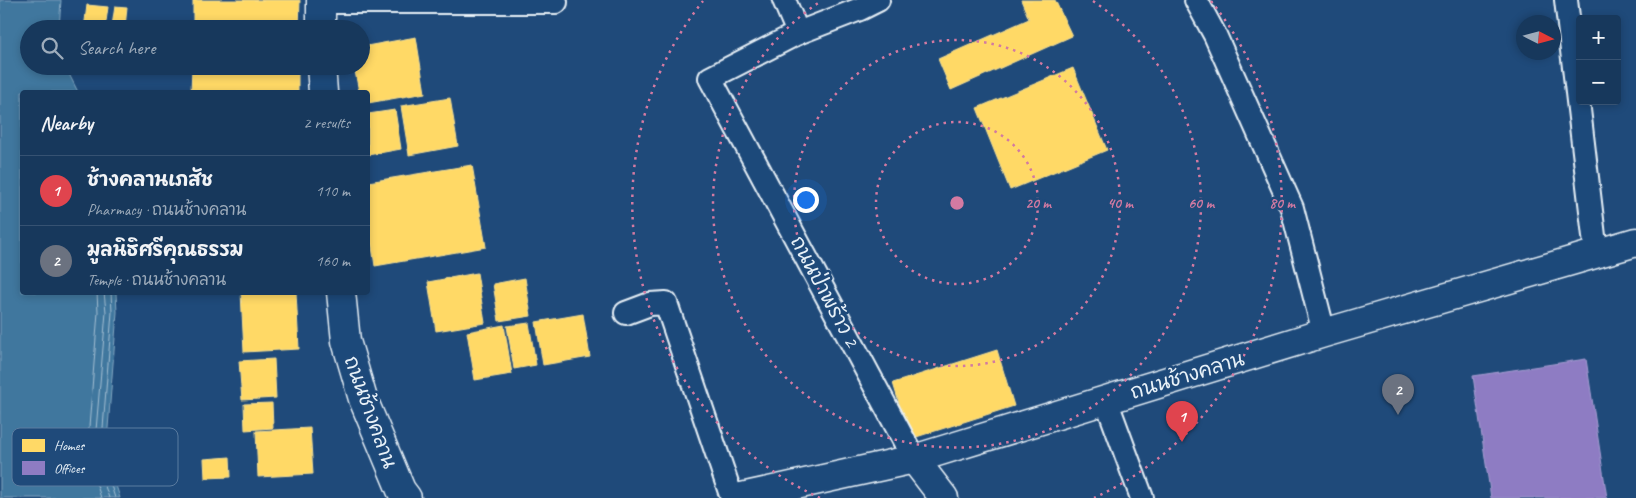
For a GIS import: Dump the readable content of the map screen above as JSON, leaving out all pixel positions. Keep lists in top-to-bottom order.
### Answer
{
  "streets": {
    "street": ["ถนนป่าพร้าว 2", "ถนนช้างคลาน"]
  },
  "crossings": [
    ["ถนนป่าพร้าว 2", "ถนนช้างคลาน"]
  ],
  "legend": ["Homes", "Offices"],
  "north": "right",
  "page": {
    "map_buttons": ["+", "−"],
    "search": "Search here",
    "heading": ["Nearby", "2 results"],
    "list": [
      {
        "mark": "1",
        "name": "ช้างคลานเภสัช",
        "note": "Pharmacy · ถนนช้างคลาน",
        "value": "110 m"
      },
      {
        "mark": "2",
        "name": "มูลนิธิศรีคุณธรรม",
        "note": "Temple · ถนนช้างคลาน",
        "value": "160 m"
      }
    ],
    "pins": ["2", "1"]
  },
  "rings": [
    "20 m",
    "40 m",
    "60 m",
    "80 m"
  ]
}
